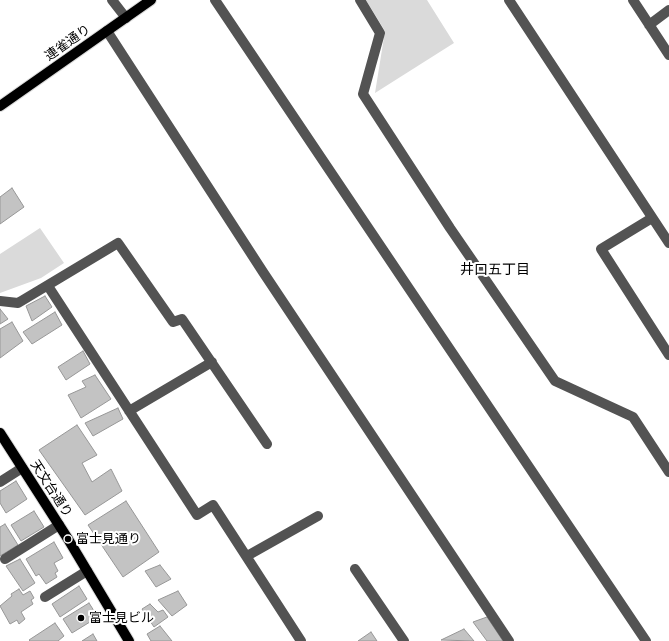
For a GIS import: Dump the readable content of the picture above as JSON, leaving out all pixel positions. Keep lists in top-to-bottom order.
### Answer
{
  "streets": {
    "main road": ["連雀通り", "天文台通り"]
  },
  "districts": ["井口五丁目"],
  "places": ["富士見通り", "富士見ビル"]
}
